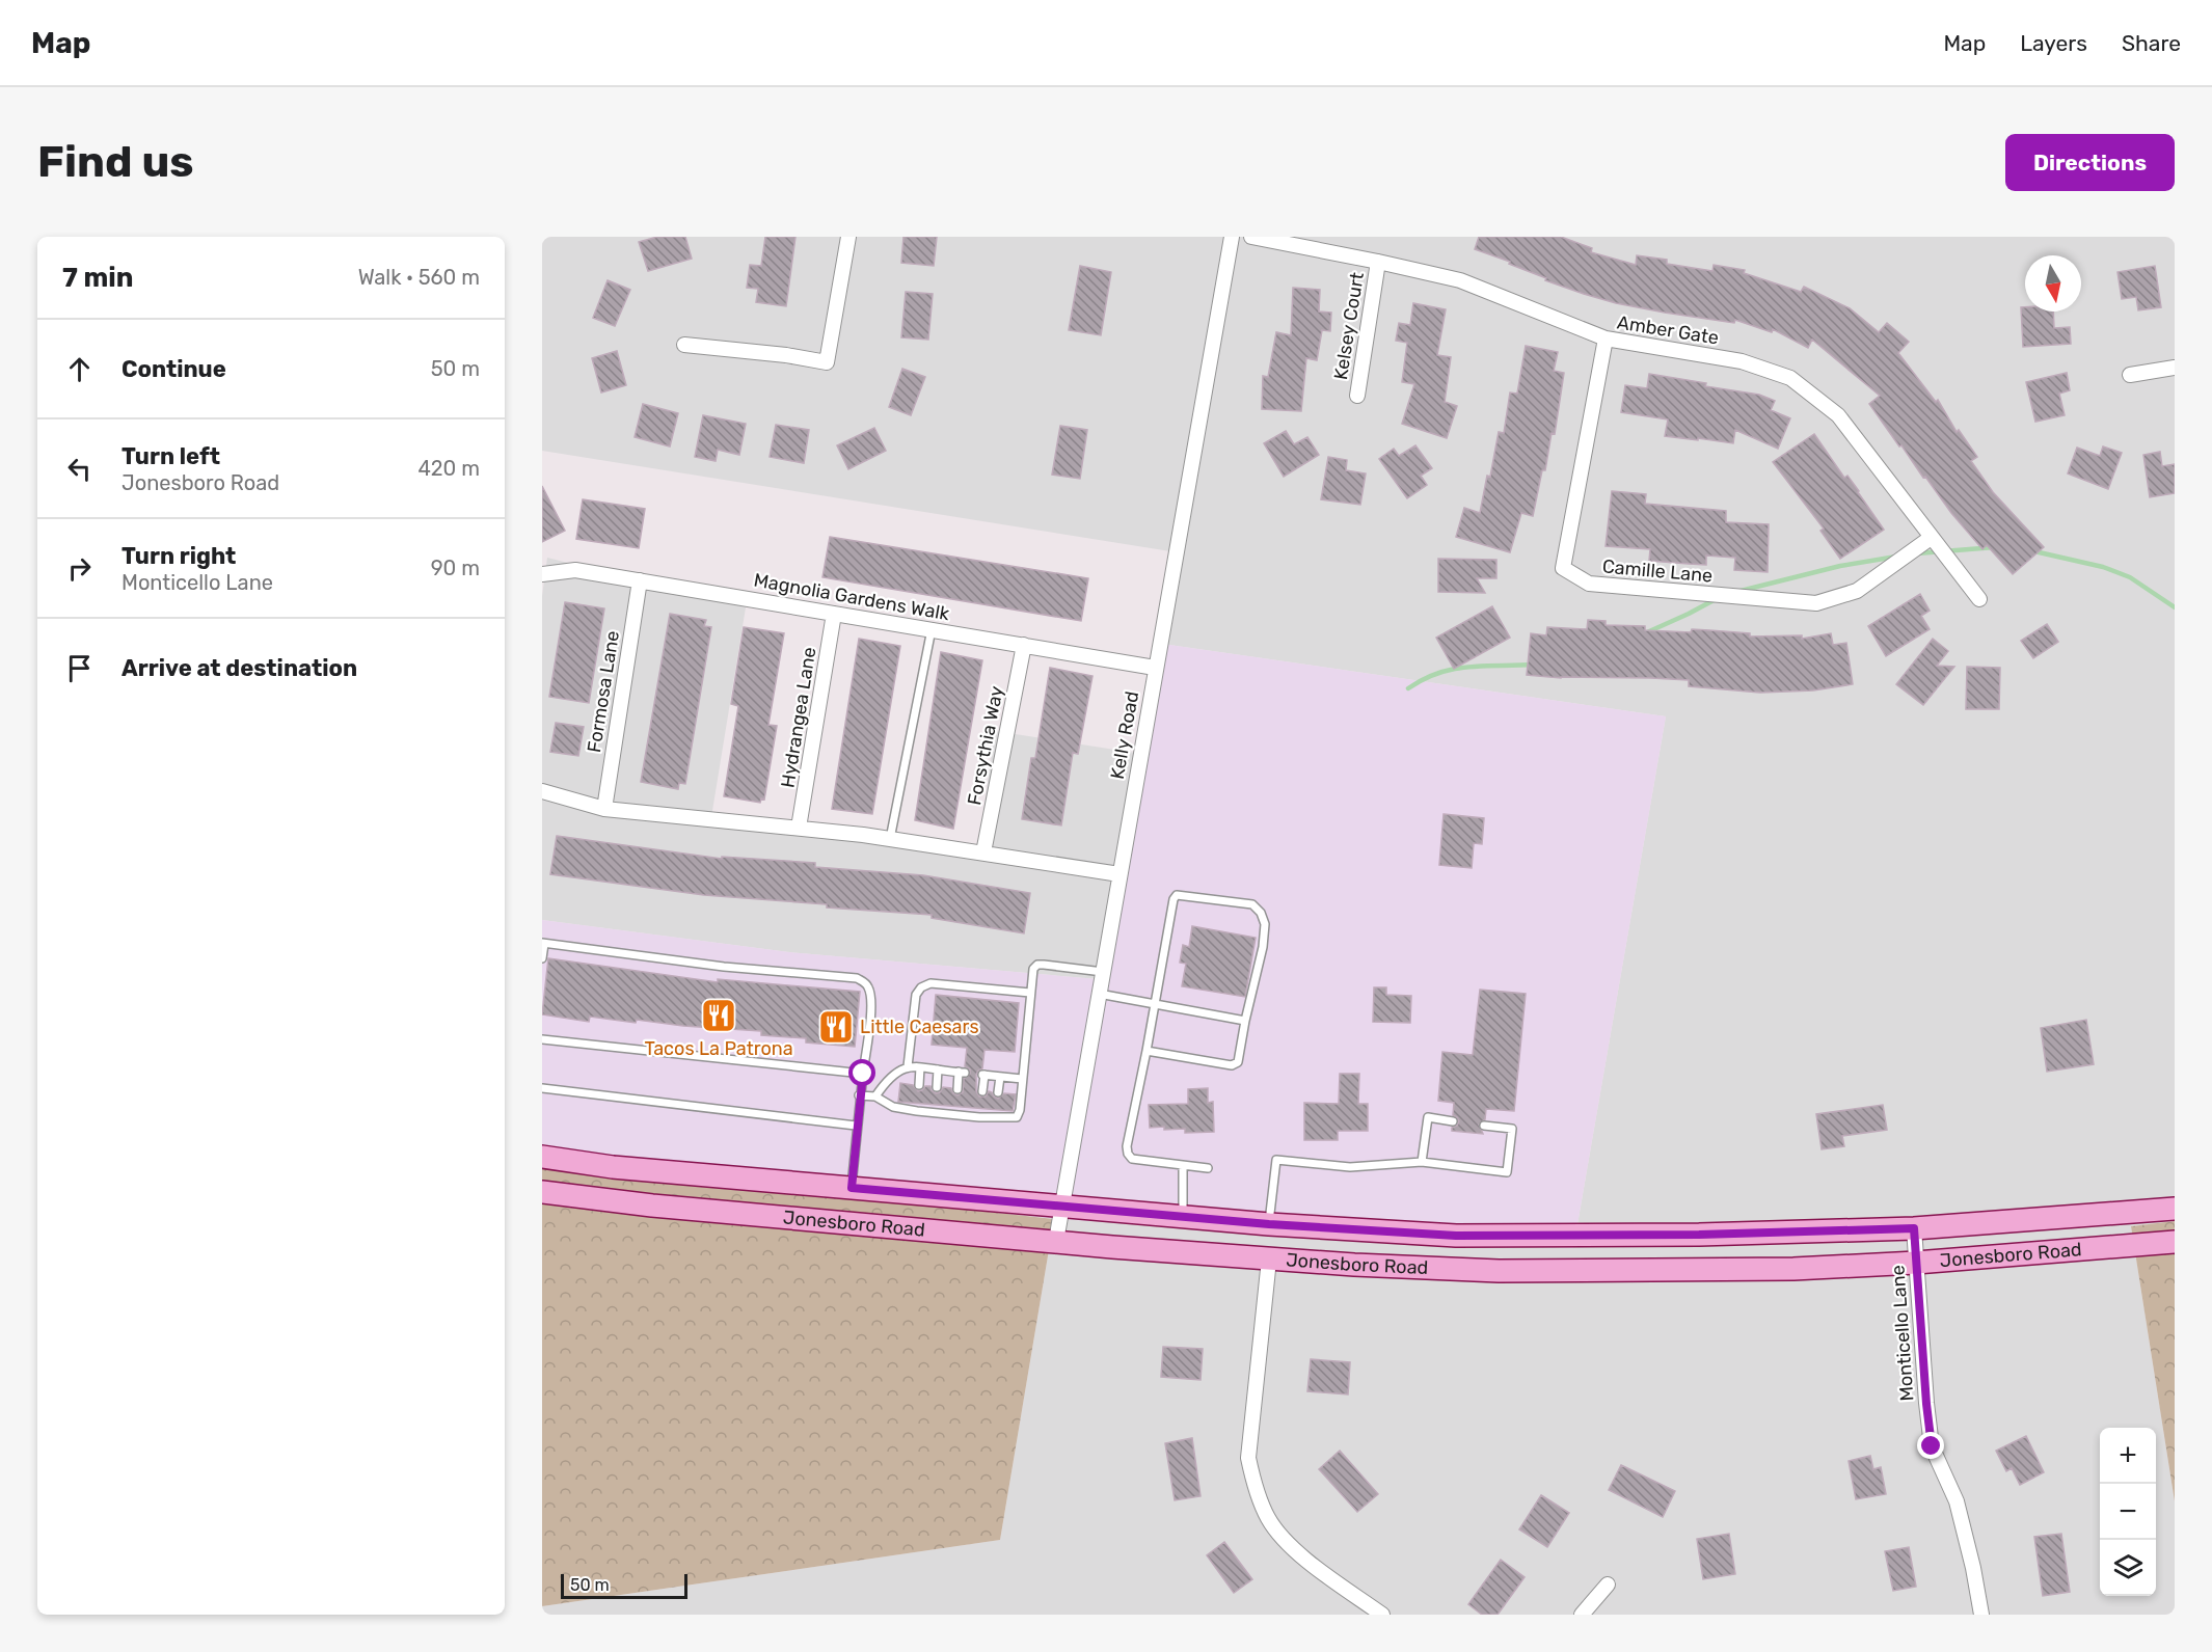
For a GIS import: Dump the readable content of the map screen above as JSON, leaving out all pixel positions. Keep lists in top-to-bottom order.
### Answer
{
  "streets": {
    "main road": ["Jonesboro Road"],
    "street": [
      "Kelsey Court",
      "Amber Gate",
      "Camille Lane",
      "Magnolia Gardens Walk",
      "Formosa Lane",
      "Hydrangea Lane",
      "Kelly Road",
      "Forsythia Way",
      "Monticello Lane"
    ]
  },
  "crossings": [
    ["Kelsey Court", "Amber Gate"],
    ["Amber Gate", "Camille Lane"],
    ["Magnolia Gardens Walk", "Formosa Lane"],
    ["Magnolia Gardens Walk", "Hydrangea Lane"],
    ["Magnolia Gardens Walk", "Kelly Road"],
    ["Magnolia Gardens Walk", "Forsythia Way"],
    ["Kelly Road", "Jonesboro Road"],
    ["Jonesboro Road", "Monticello Lane"]
  ],
  "places": {
    "restaurant": ["Tacos La Patrona", "Little Caesars"]
  },
  "scale_bar": "50 m",
  "north": "bottom",
  "page": {
    "header": "Map",
    "nav": ["Map", "Layers", "Share"],
    "buttons": "Directions",
    "title": "Find us",
    "heading": ["7 min", "Walk · 560 m"],
    "list": [
      ["Continue", "50 m"],
      ["Turn left", "Jonesboro Road", "420 m"],
      ["Turn right", "Monticello Lane", "90 m"],
      "Arrive at destination"
    ],
    "map_buttons": ["+", "−"],
    "scale": "50 m"
  }
}
